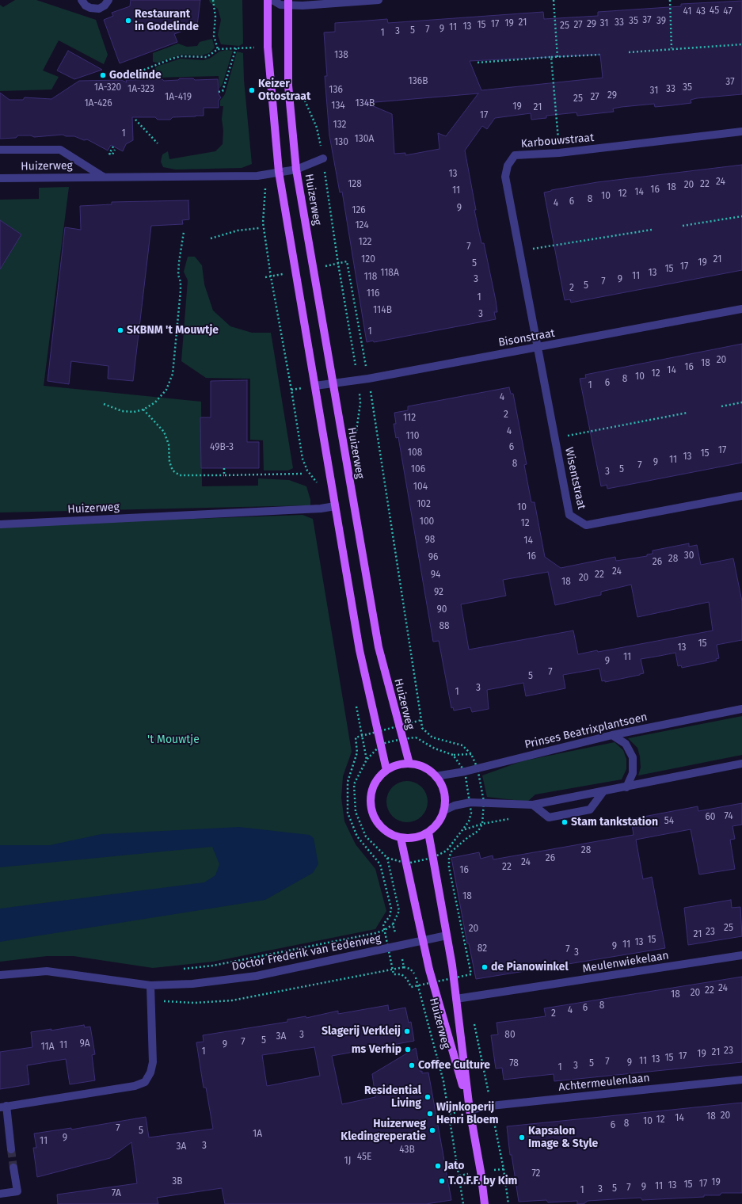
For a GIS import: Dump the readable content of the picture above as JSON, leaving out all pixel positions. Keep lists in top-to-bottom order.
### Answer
{
  "streets": {
    "main road": ["Huizerweg"],
    "street": [
      "Karbouwstraat",
      "Bisonstraat",
      "Wisentstraat",
      "Prinses Beatrixplantsoen",
      "Doctor Frederik van Eedenweg",
      "Meulenwiekelaan",
      "Achtermeulenlaan"
    ]
  },
  "crossings": [
    ["Karbouwstraat", "Bisonstraat"],
    ["Karbouwstraat", "Wisentstraat"],
    ["Huizerweg", "Bisonstraat"],
    ["Huizerweg", "Prinses Beatrixplantsoen"],
    ["Huizerweg", "Doctor Frederik van Eedenweg"],
    ["Huizerweg", "Meulenwiekelaan"],
    ["Huizerweg", "Achtermeulenlaan"],
    ["Bisonstraat", "Wisentstraat"]
  ],
  "parks": ["'t Mouwtje"],
  "places": [
    "Restaurant in Godelinde",
    "Godelinde",
    "Keizer Ottostraat",
    "SKBNM 't Mouwtje",
    "Stam tankstation",
    "de Pianowinkel",
    "Slagerij Verkleij",
    "ms Verhip",
    "Coffee Culture",
    "Residential Living",
    "Wijnkoperij Henri Bloem",
    "Huizerweg Kledingreperatie",
    "Kapsalon Image & Style",
    "Jato",
    "T.O.F.F. by Kim"
  ],
  "house_numbers": [
    "45",
    "41",
    "43",
    "47",
    "37",
    "35",
    "39",
    "21",
    "33",
    "19",
    "31",
    "17",
    "29",
    "15",
    "27",
    "25",
    "13",
    "11",
    "9",
    "7",
    "5",
    "3",
    "1",
    "138",
    "136B",
    "37",
    "1A-320",
    "35",
    "1A-323",
    "33",
    "136",
    "31",
    "29",
    "1A-419",
    "27",
    "25",
    "1A-426",
    "134B",
    "134",
    "19",
    "21",
    "17",
    "132",
    "1",
    "130A",
    "130",
    "13",
    "24",
    "128",
    "22",
    "20",
    "18",
    "16",
    "11",
    "14",
    "12",
    "10",
    "8",
    "6",
    "4",
    "9",
    "126",
    "124",
    "122",
    "7",
    "120",
    "21",
    "19",
    "5",
    "17",
    "15",
    "118A",
    "13",
    "11",
    "118",
    "3",
    "9",
    "7",
    "5",
    "2",
    "116",
    "1",
    "114B",
    "3",
    "1",
    "20",
    "18",
    "16",
    "14",
    "12",
    "10",
    "8",
    "6",
    "1",
    "4",
    "2",
    "112",
    "4",
    "110",
    "49B-3",
    "6",
    "17",
    "108",
    "15",
    "13",
    "11",
    "9",
    "8",
    "7",
    "106",
    "5",
    "3",
    "104",
    "102",
    "10",
    "100",
    "12",
    "98",
    "14",
    "30",
    "16",
    "96",
    "28",
    "26",
    "24",
    "94",
    "22",
    "20",
    "18",
    "92",
    "90",
    "88",
    "15",
    "13",
    "11",
    "9",
    "7",
    "5",
    "3",
    "1",
    "74",
    "60",
    "54",
    "28",
    "26",
    "24",
    "22",
    "16",
    "18",
    "25",
    "20",
    "23",
    "21",
    "15",
    "13",
    "11",
    "9",
    "82",
    "7",
    "3",
    "24",
    "22",
    "20",
    "18",
    "8",
    "6",
    "4",
    "2",
    "3",
    "80",
    "3A",
    "5",
    "7",
    "9A",
    "9",
    "11",
    "11A",
    "23",
    "1",
    "21",
    "19",
    "17",
    "15",
    "13",
    "11",
    "7",
    "9",
    "78",
    "5",
    "3",
    "1",
    "20",
    "18",
    "14",
    "12",
    "10",
    "8",
    "6",
    "7",
    "5",
    "1A",
    "9",
    "11",
    "3",
    "3A",
    "43B",
    "45E",
    "1J",
    "72",
    "3B",
    "19",
    "17",
    "15",
    "13",
    "11",
    "9",
    "7",
    "5",
    "3",
    "1",
    "7A"
  ]
}
